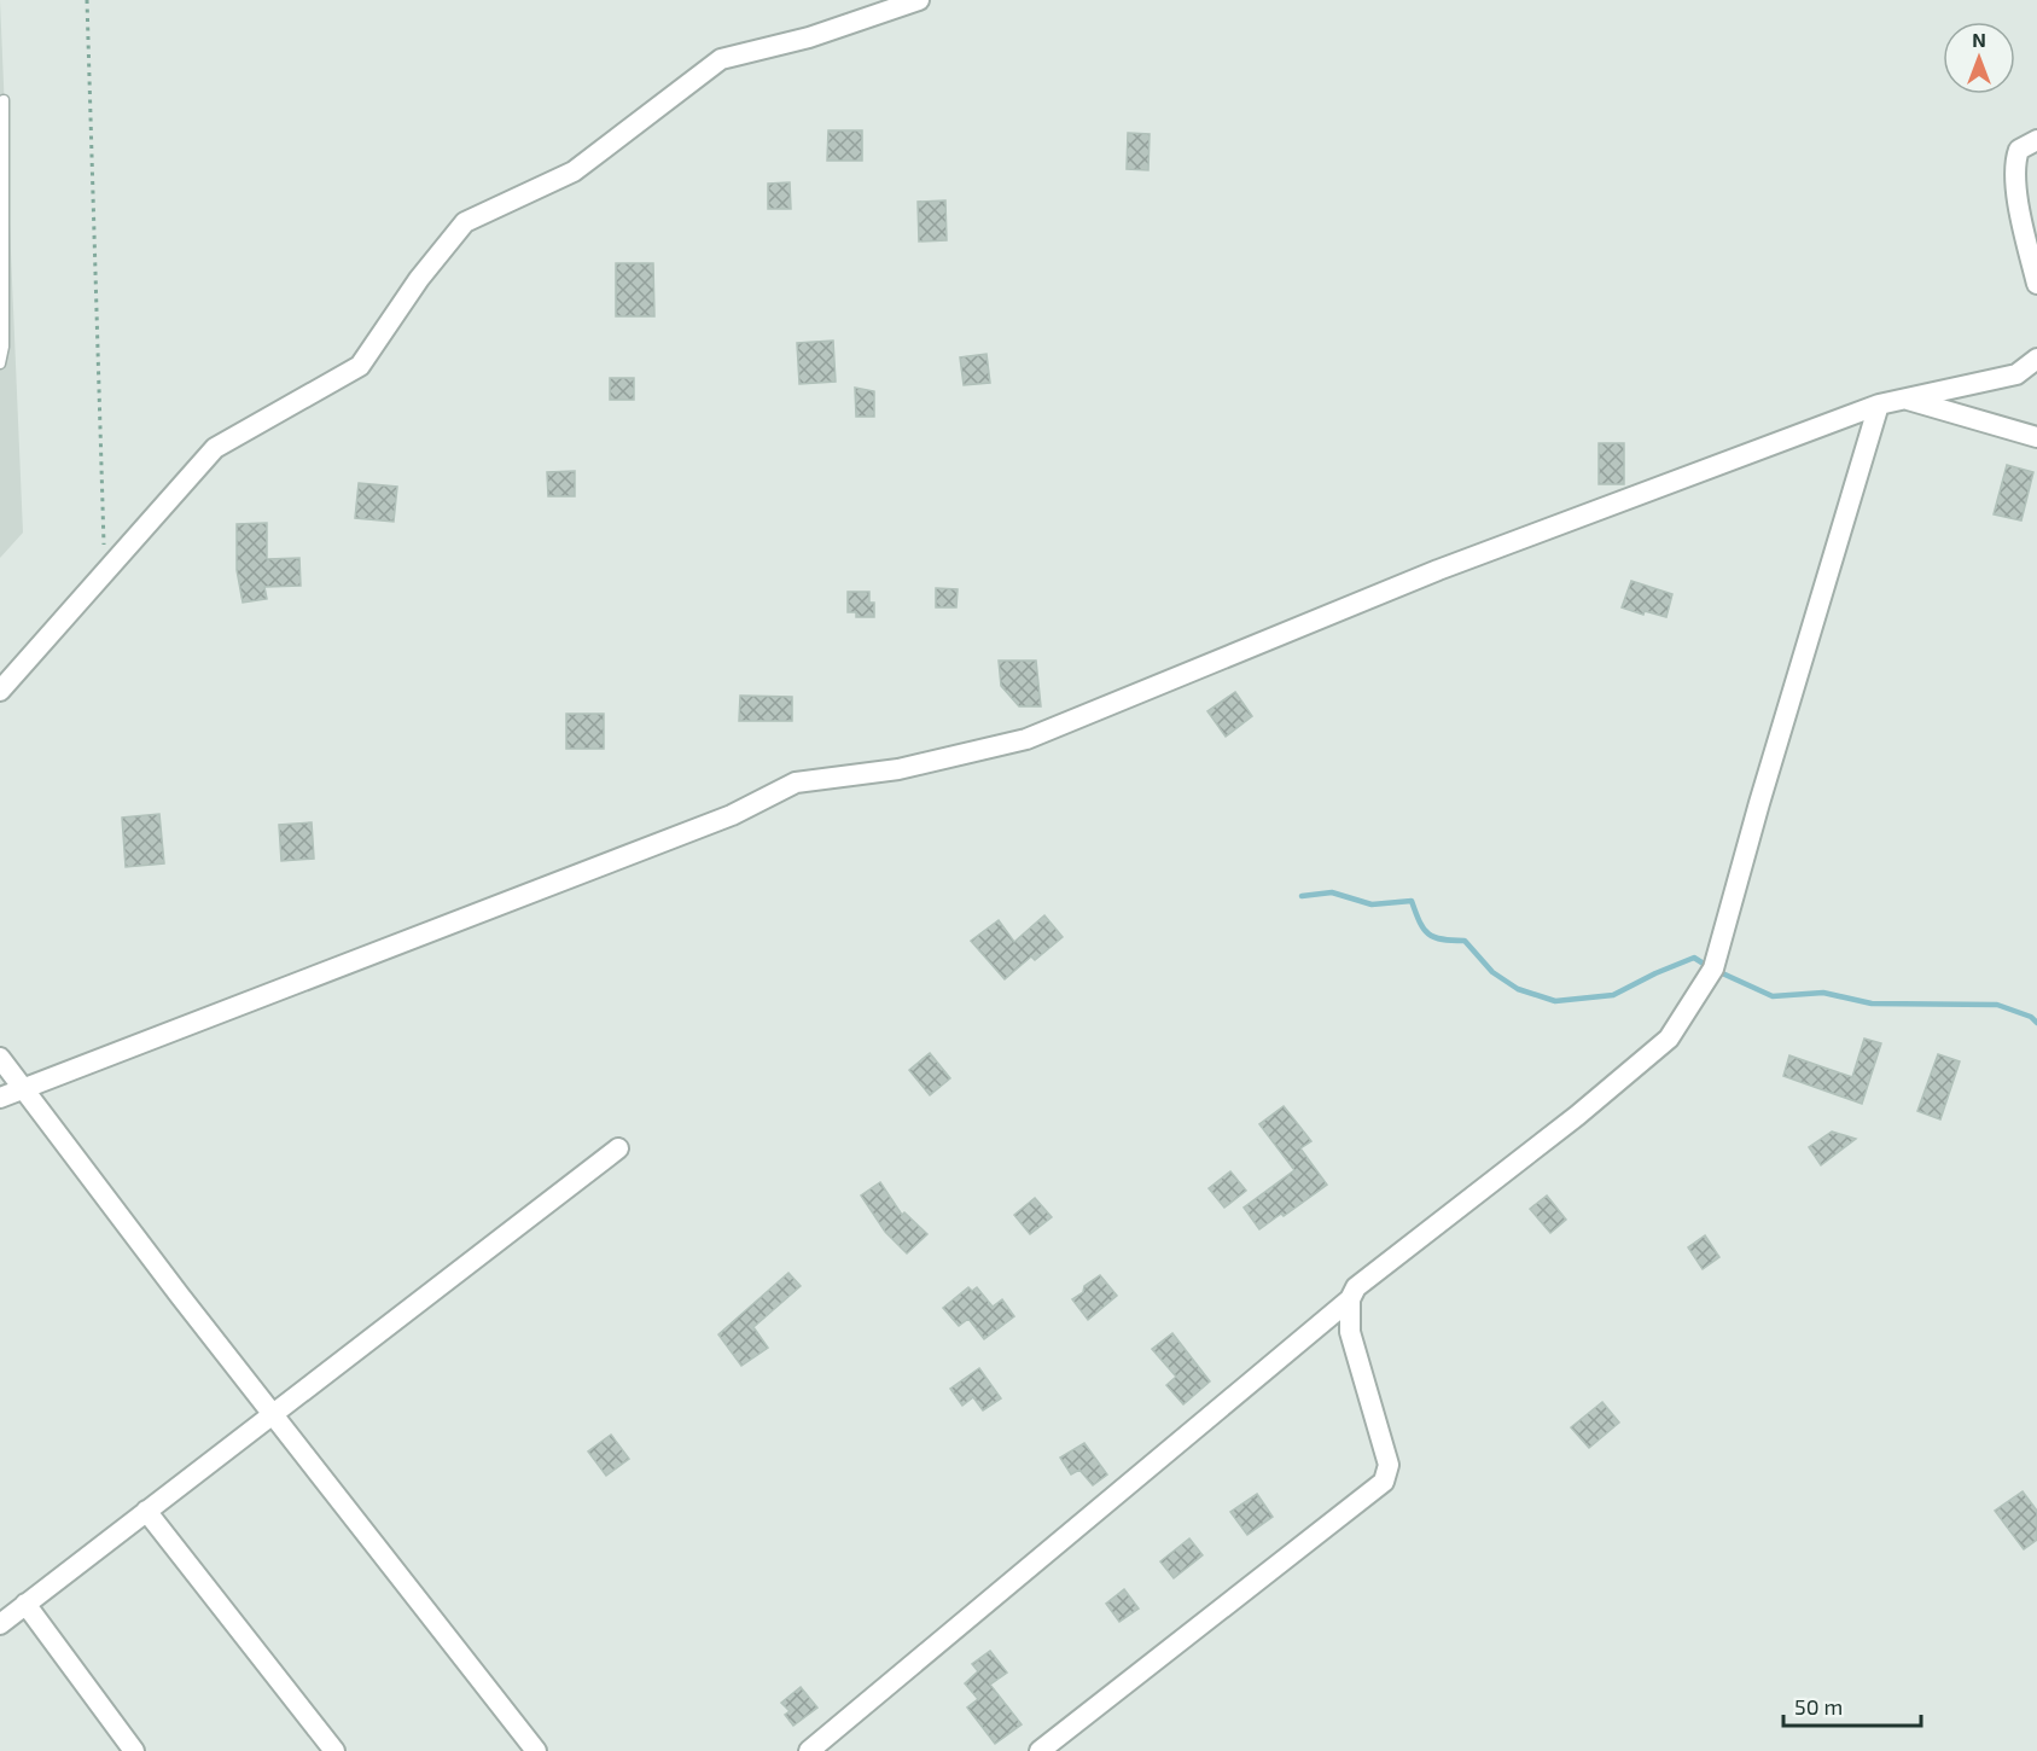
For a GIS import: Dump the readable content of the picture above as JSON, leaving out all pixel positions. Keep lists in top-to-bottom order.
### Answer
{
  "scale_bar": "50 m",
  "north": "top"
}
